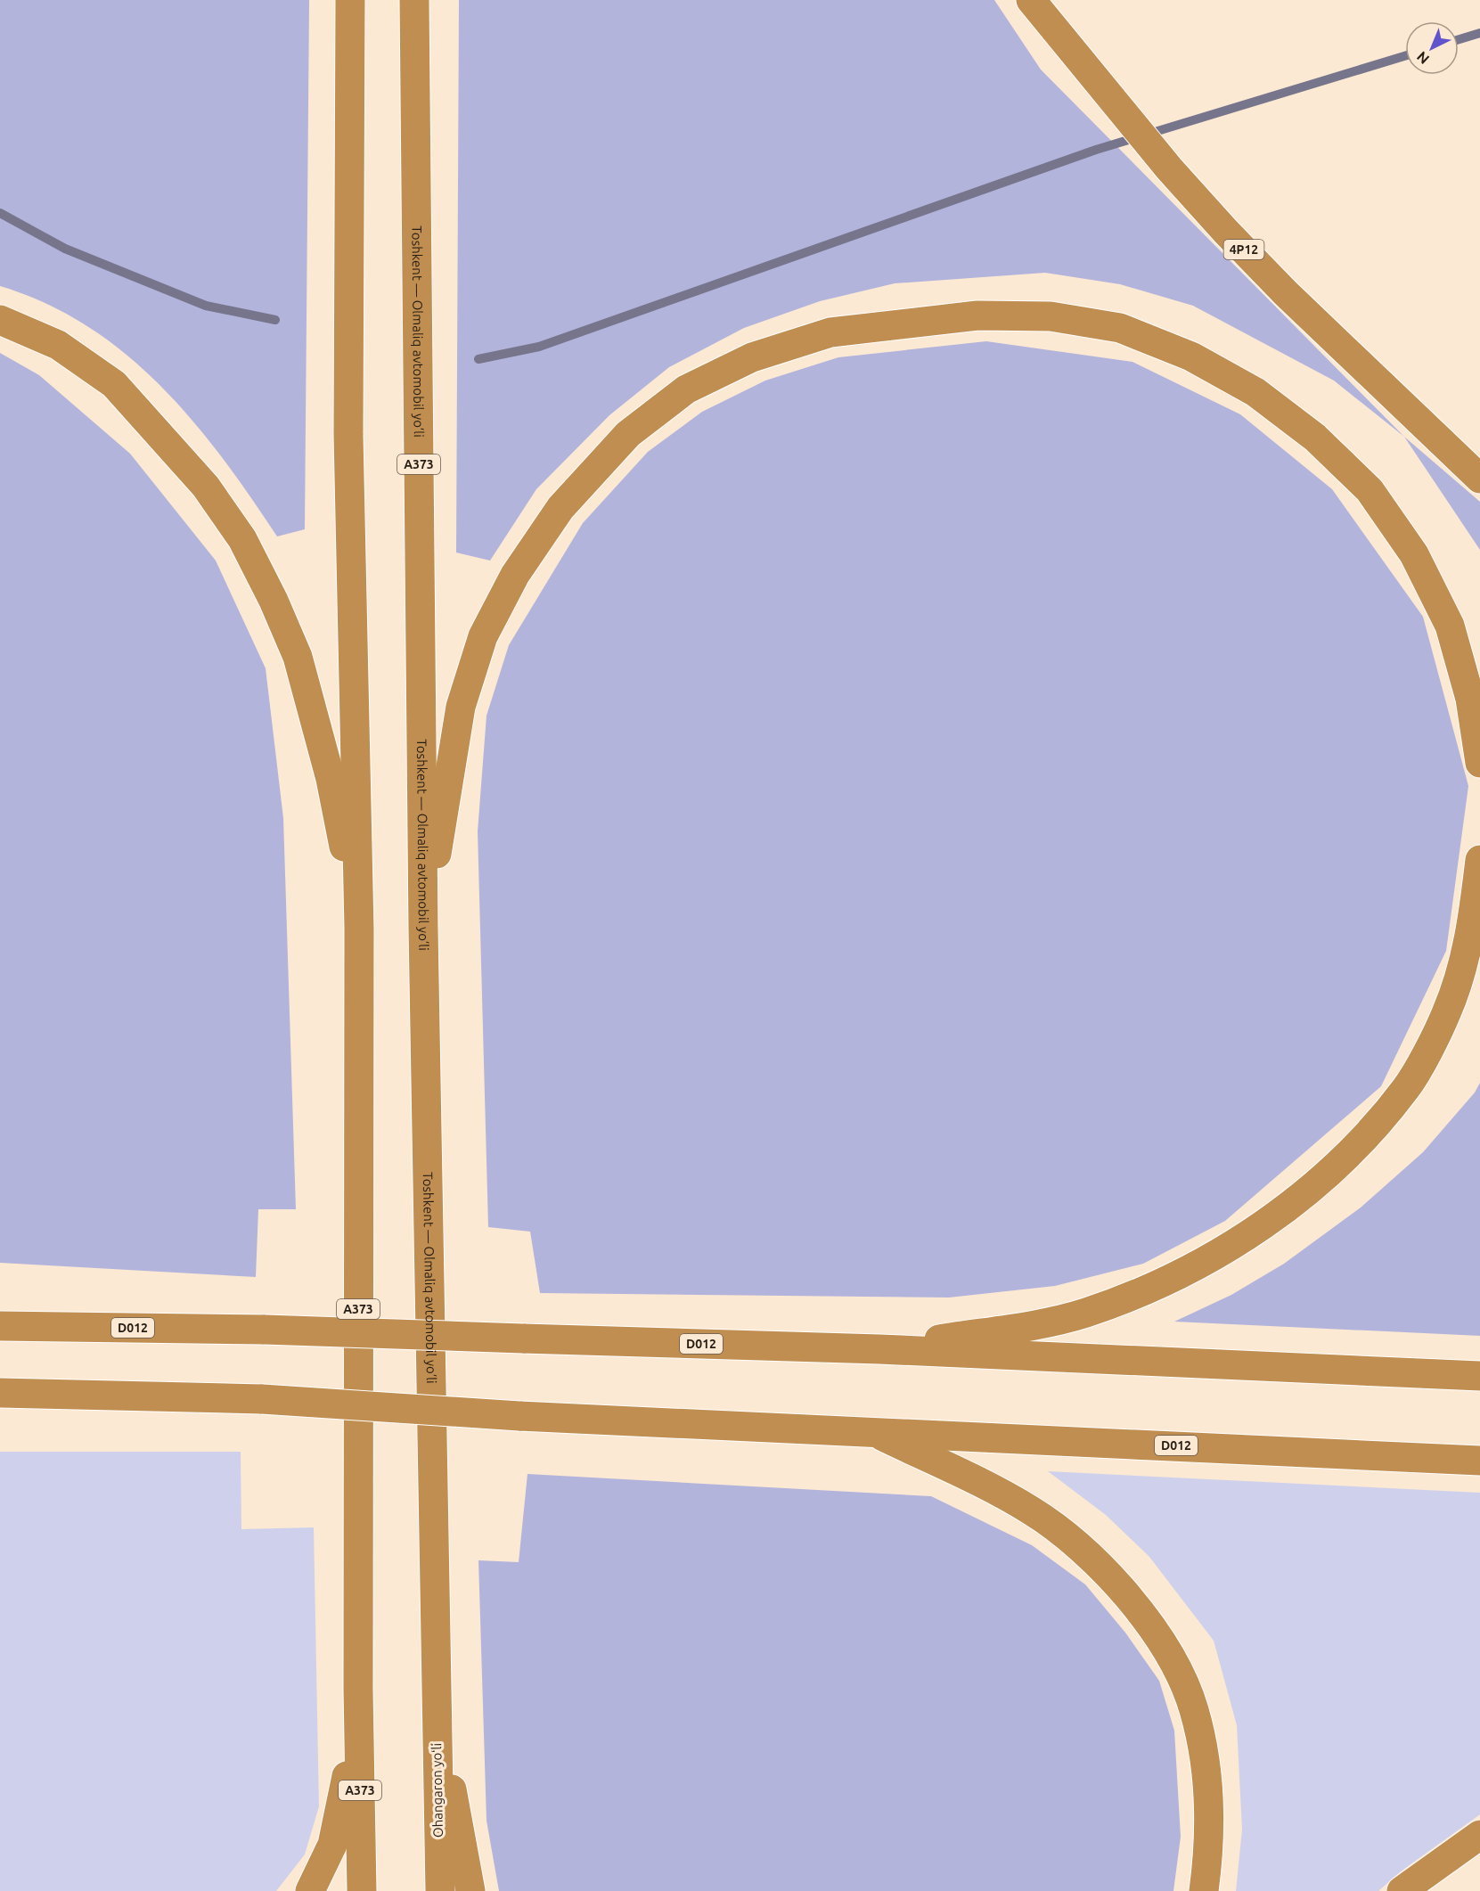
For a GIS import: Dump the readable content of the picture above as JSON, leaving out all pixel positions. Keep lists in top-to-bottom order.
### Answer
{
  "streets": {
    "highway": [
      "4P12",
      "Toshkent — Olmaliq avtomobil yo‘li",
      "A373",
      "D012",
      "Ohangaron yoʻli"
    ]
  },
  "crossings": [
    ["Toshkent — Olmaliq avtomobil yo‘li", "Ohangaron yoʻli"]
  ],
  "north": "bottom left"
}
